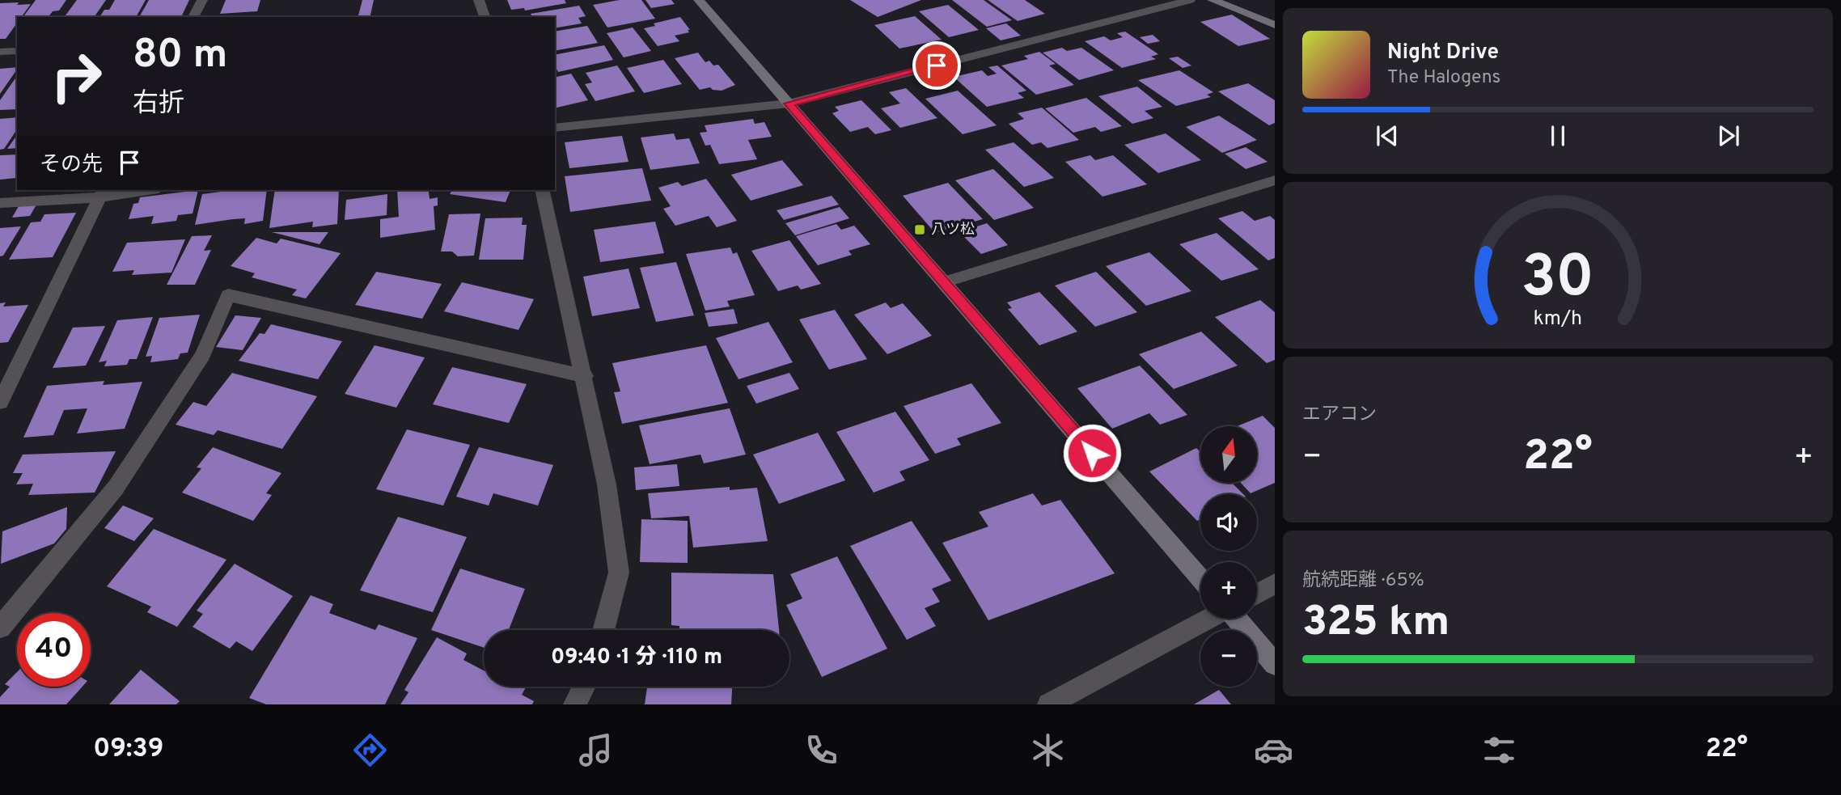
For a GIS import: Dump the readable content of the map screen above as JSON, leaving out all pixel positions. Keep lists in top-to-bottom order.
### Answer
{
  "places": {
    "transit": ["八ツ松"]
  },
  "north": "top",
  "page": {
    "turn": ["80 m", "右折"],
    "song": ["Night Drive", "The Halogens"],
    "then": "その先",
    "tile": [
      "エアコン",
      ["航続距離 · 65%", "325 km"]
    ],
    "map_buttons": ["+", "−"],
    "heat": ["−", "22°", "+"],
    "limit": "40",
    "trip": "09:40 · 1 分 · 110 m",
    "tabs": ["09:39", "22°"],
    "gauge": ["30", "km/h"]
  }
}
